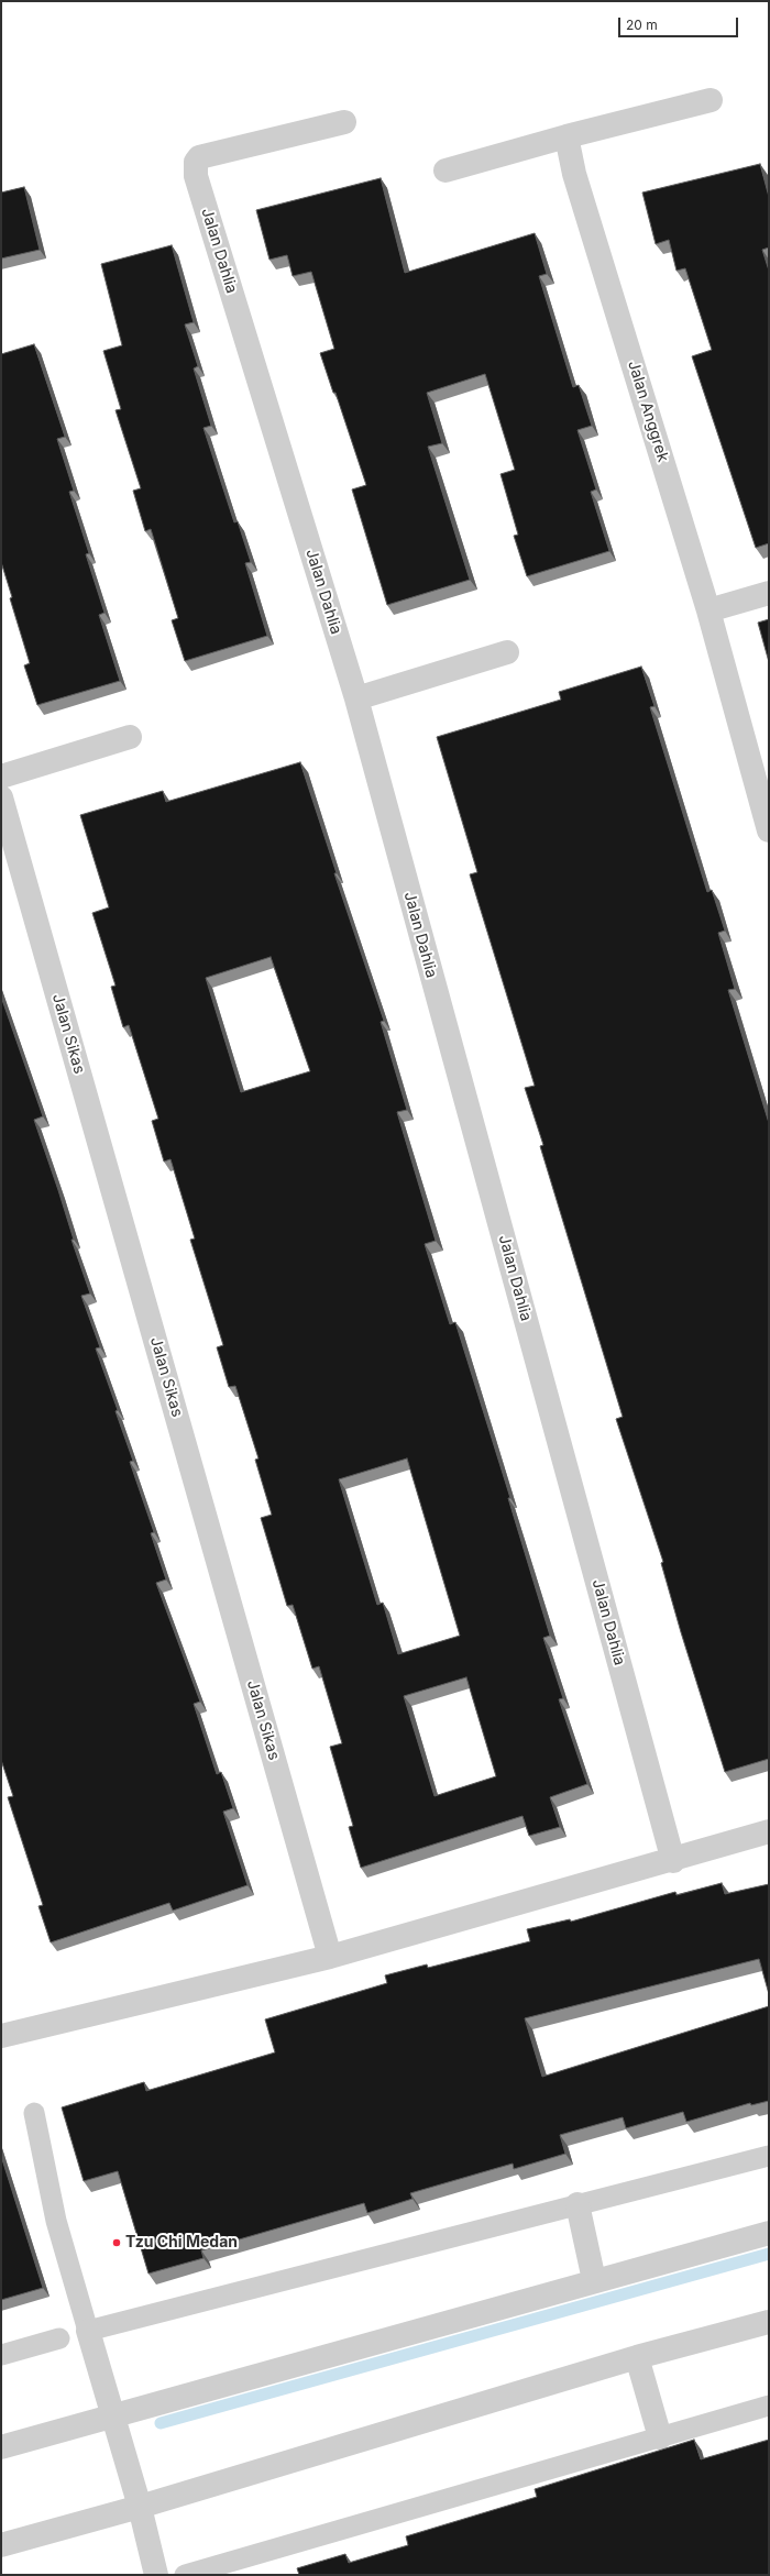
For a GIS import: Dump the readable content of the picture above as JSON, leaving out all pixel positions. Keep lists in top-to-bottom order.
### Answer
{
  "streets": {
    "street": ["Jalan Dahlia", "Jalan Anggrek", "Jalan Sikas"]
  },
  "places": ["Tzu Chi Medan"],
  "scale_bar": "20 m"
}
